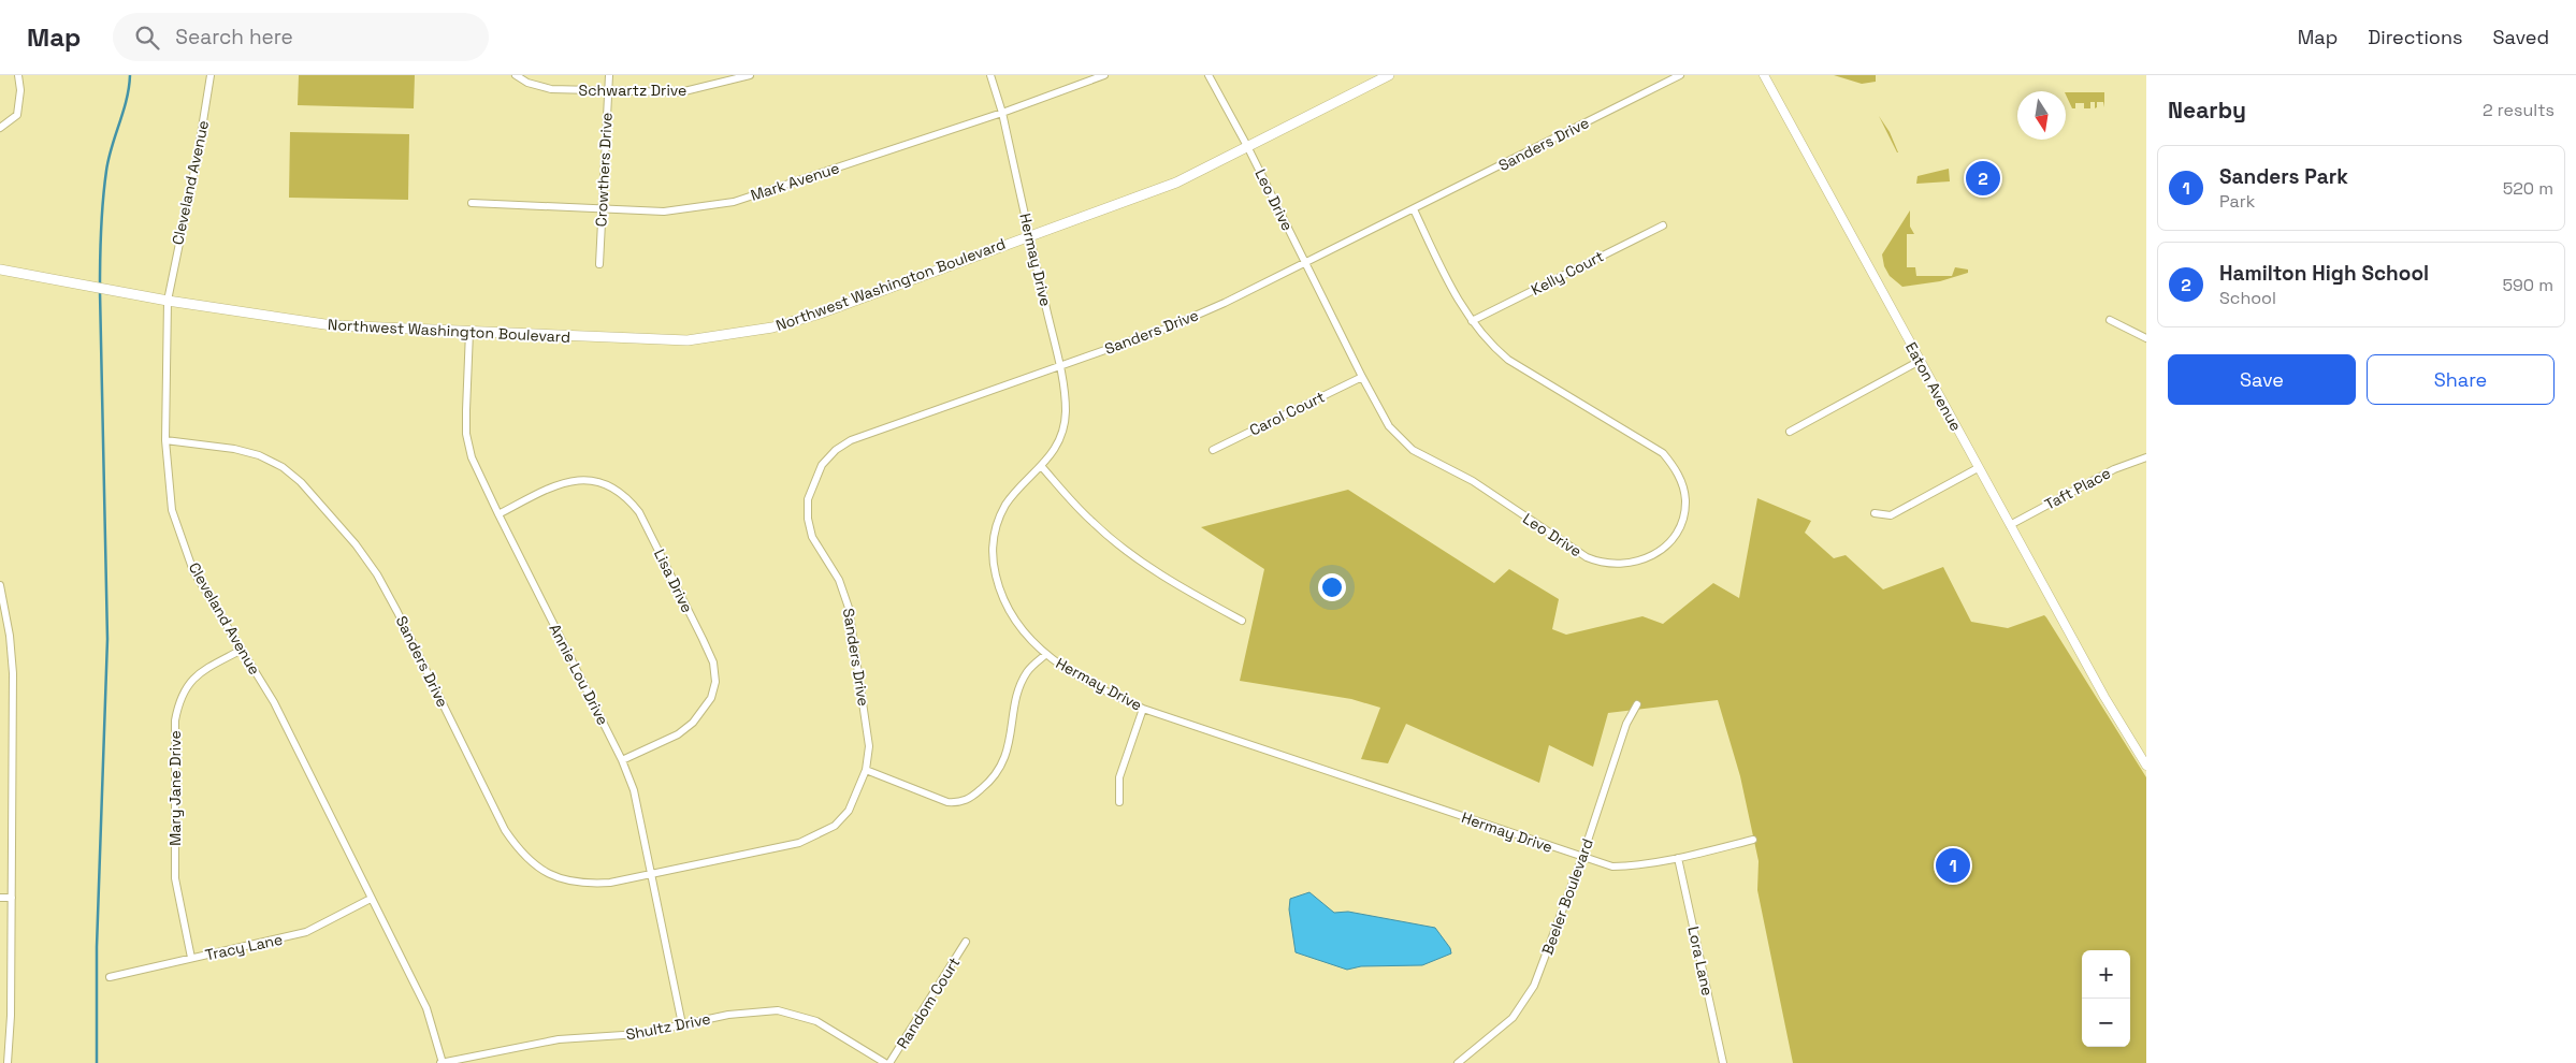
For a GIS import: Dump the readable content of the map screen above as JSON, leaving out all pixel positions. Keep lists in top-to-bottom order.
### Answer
{
  "streets": {
    "main road": ["Northwest Washington Boulevard"],
    "street": [
      "Schwartz Drive",
      "Sanders Drive",
      "Crowthers Drive",
      "Mark Avenue",
      "Cleveland Avenue",
      "Leo Drive",
      "Hermay Drive",
      "Kelly Court",
      "Eaton Avenue",
      "Carol Court",
      "Taft Place",
      "Lisa Drive",
      "Annie Lou Drive",
      "Mary Jane Drive",
      "Beeler Boulevard",
      "Tracy Lane",
      "Lora Lane",
      "Random Court",
      "Shultz Drive"
    ]
  },
  "crossings": [
    ["Schwartz Drive", "Crowthers Drive"],
    ["Sanders Drive", "Cleveland Avenue"],
    ["Sanders Drive", "Leo Drive"],
    ["Sanders Drive", "Hermay Drive"],
    ["Sanders Drive", "Annie Lou Drive"],
    ["Crowthers Drive", "Mark Avenue"],
    ["Mark Avenue", "Hermay Drive"],
    ["Cleveland Avenue", "Northwest Washington Boulevard"],
    ["Cleveland Avenue", "Mary Jane Drive"],
    ["Cleveland Avenue", "Tracy Lane"],
    ["Cleveland Avenue", "Shultz Drive"],
    ["Leo Drive", "Kelly Court"],
    ["Leo Drive", "Northwest Washington Boulevard"],
    ["Leo Drive", "Carol Court"],
    ["Hermay Drive", "Northwest Washington Boulevard"],
    ["Hermay Drive", "Beeler Boulevard"],
    ["Hermay Drive", "Lora Lane"],
    ["Northwest Washington Boulevard", "Annie Lou Drive"],
    ["Eaton Avenue", "Taft Place"],
    ["Lisa Drive", "Annie Lou Drive"],
    ["Annie Lou Drive", "Shultz Drive"],
    ["Mary Jane Drive", "Tracy Lane"],
    ["Random Court", "Shultz Drive"]
  ],
  "north": "bottom",
  "page": {
    "header": "Map",
    "search": "Search here",
    "nav": ["Map", "Directions", "Saved"],
    "heading": ["Nearby", "2 results"],
    "list": [
      {
        "mark": "1",
        "name": "Sanders Park",
        "note": "Park",
        "value": "520 m"
      },
      {
        "mark": "2",
        "name": "Hamilton High School",
        "note": "School",
        "value": "590 m"
      }
    ],
    "pins": ["2", "1"],
    "buttons": ["Save", "Share"],
    "map_buttons": ["+", "−"]
  }
}
